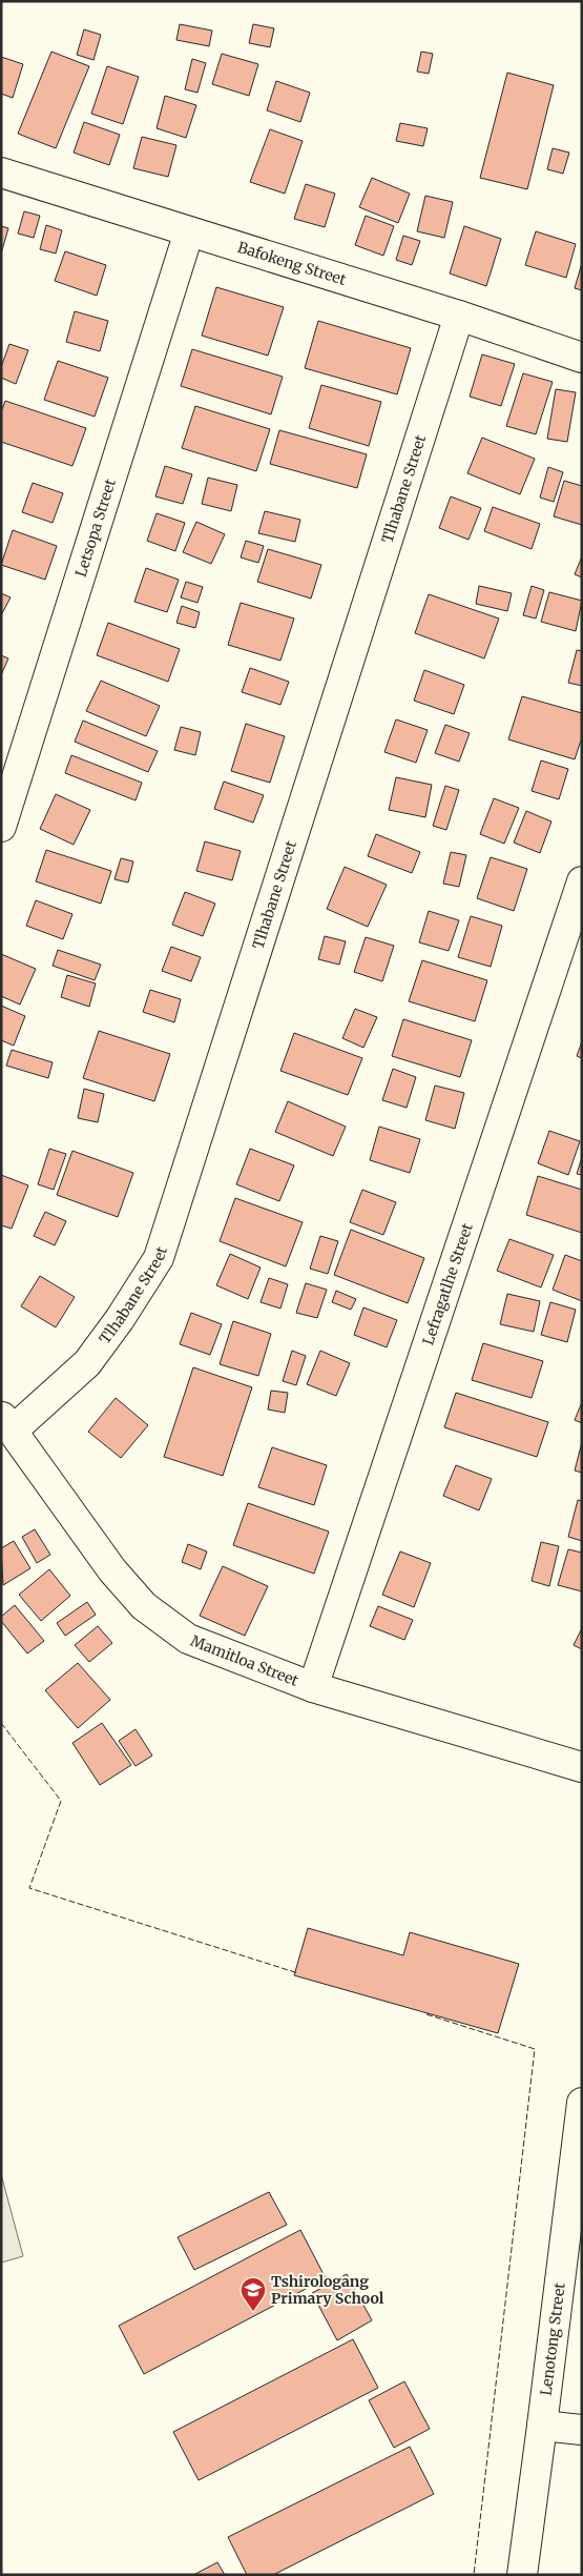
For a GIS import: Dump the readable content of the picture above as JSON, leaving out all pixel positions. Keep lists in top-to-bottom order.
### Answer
{
  "streets": {
    "street": [
      "Bafokeng Street",
      "Tlhabane Street",
      "Letsopa Street",
      "Lefragatlhe Street",
      "Mamitloa Street",
      "Lenotong Street"
    ]
  },
  "crossings": [
    ["Bafokeng Street", "Tlhabane Street"],
    ["Bafokeng Street", "Letsopa Street"],
    ["Tlhabane Street", "Mamitloa Street"],
    ["Lefragatlhe Street", "Mamitloa Street"]
  ],
  "places": {
    "school or university": ["Tshirologang Primary School"]
  }
}
